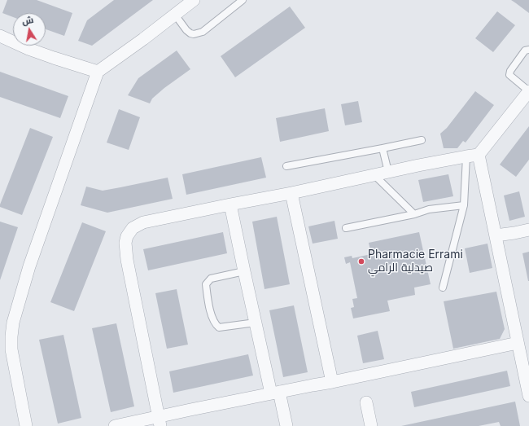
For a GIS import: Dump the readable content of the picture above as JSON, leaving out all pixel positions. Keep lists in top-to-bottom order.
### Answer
{
  "places": ["Pharmacie Errami صيدلية الرامي"],
  "north": "top"
}
